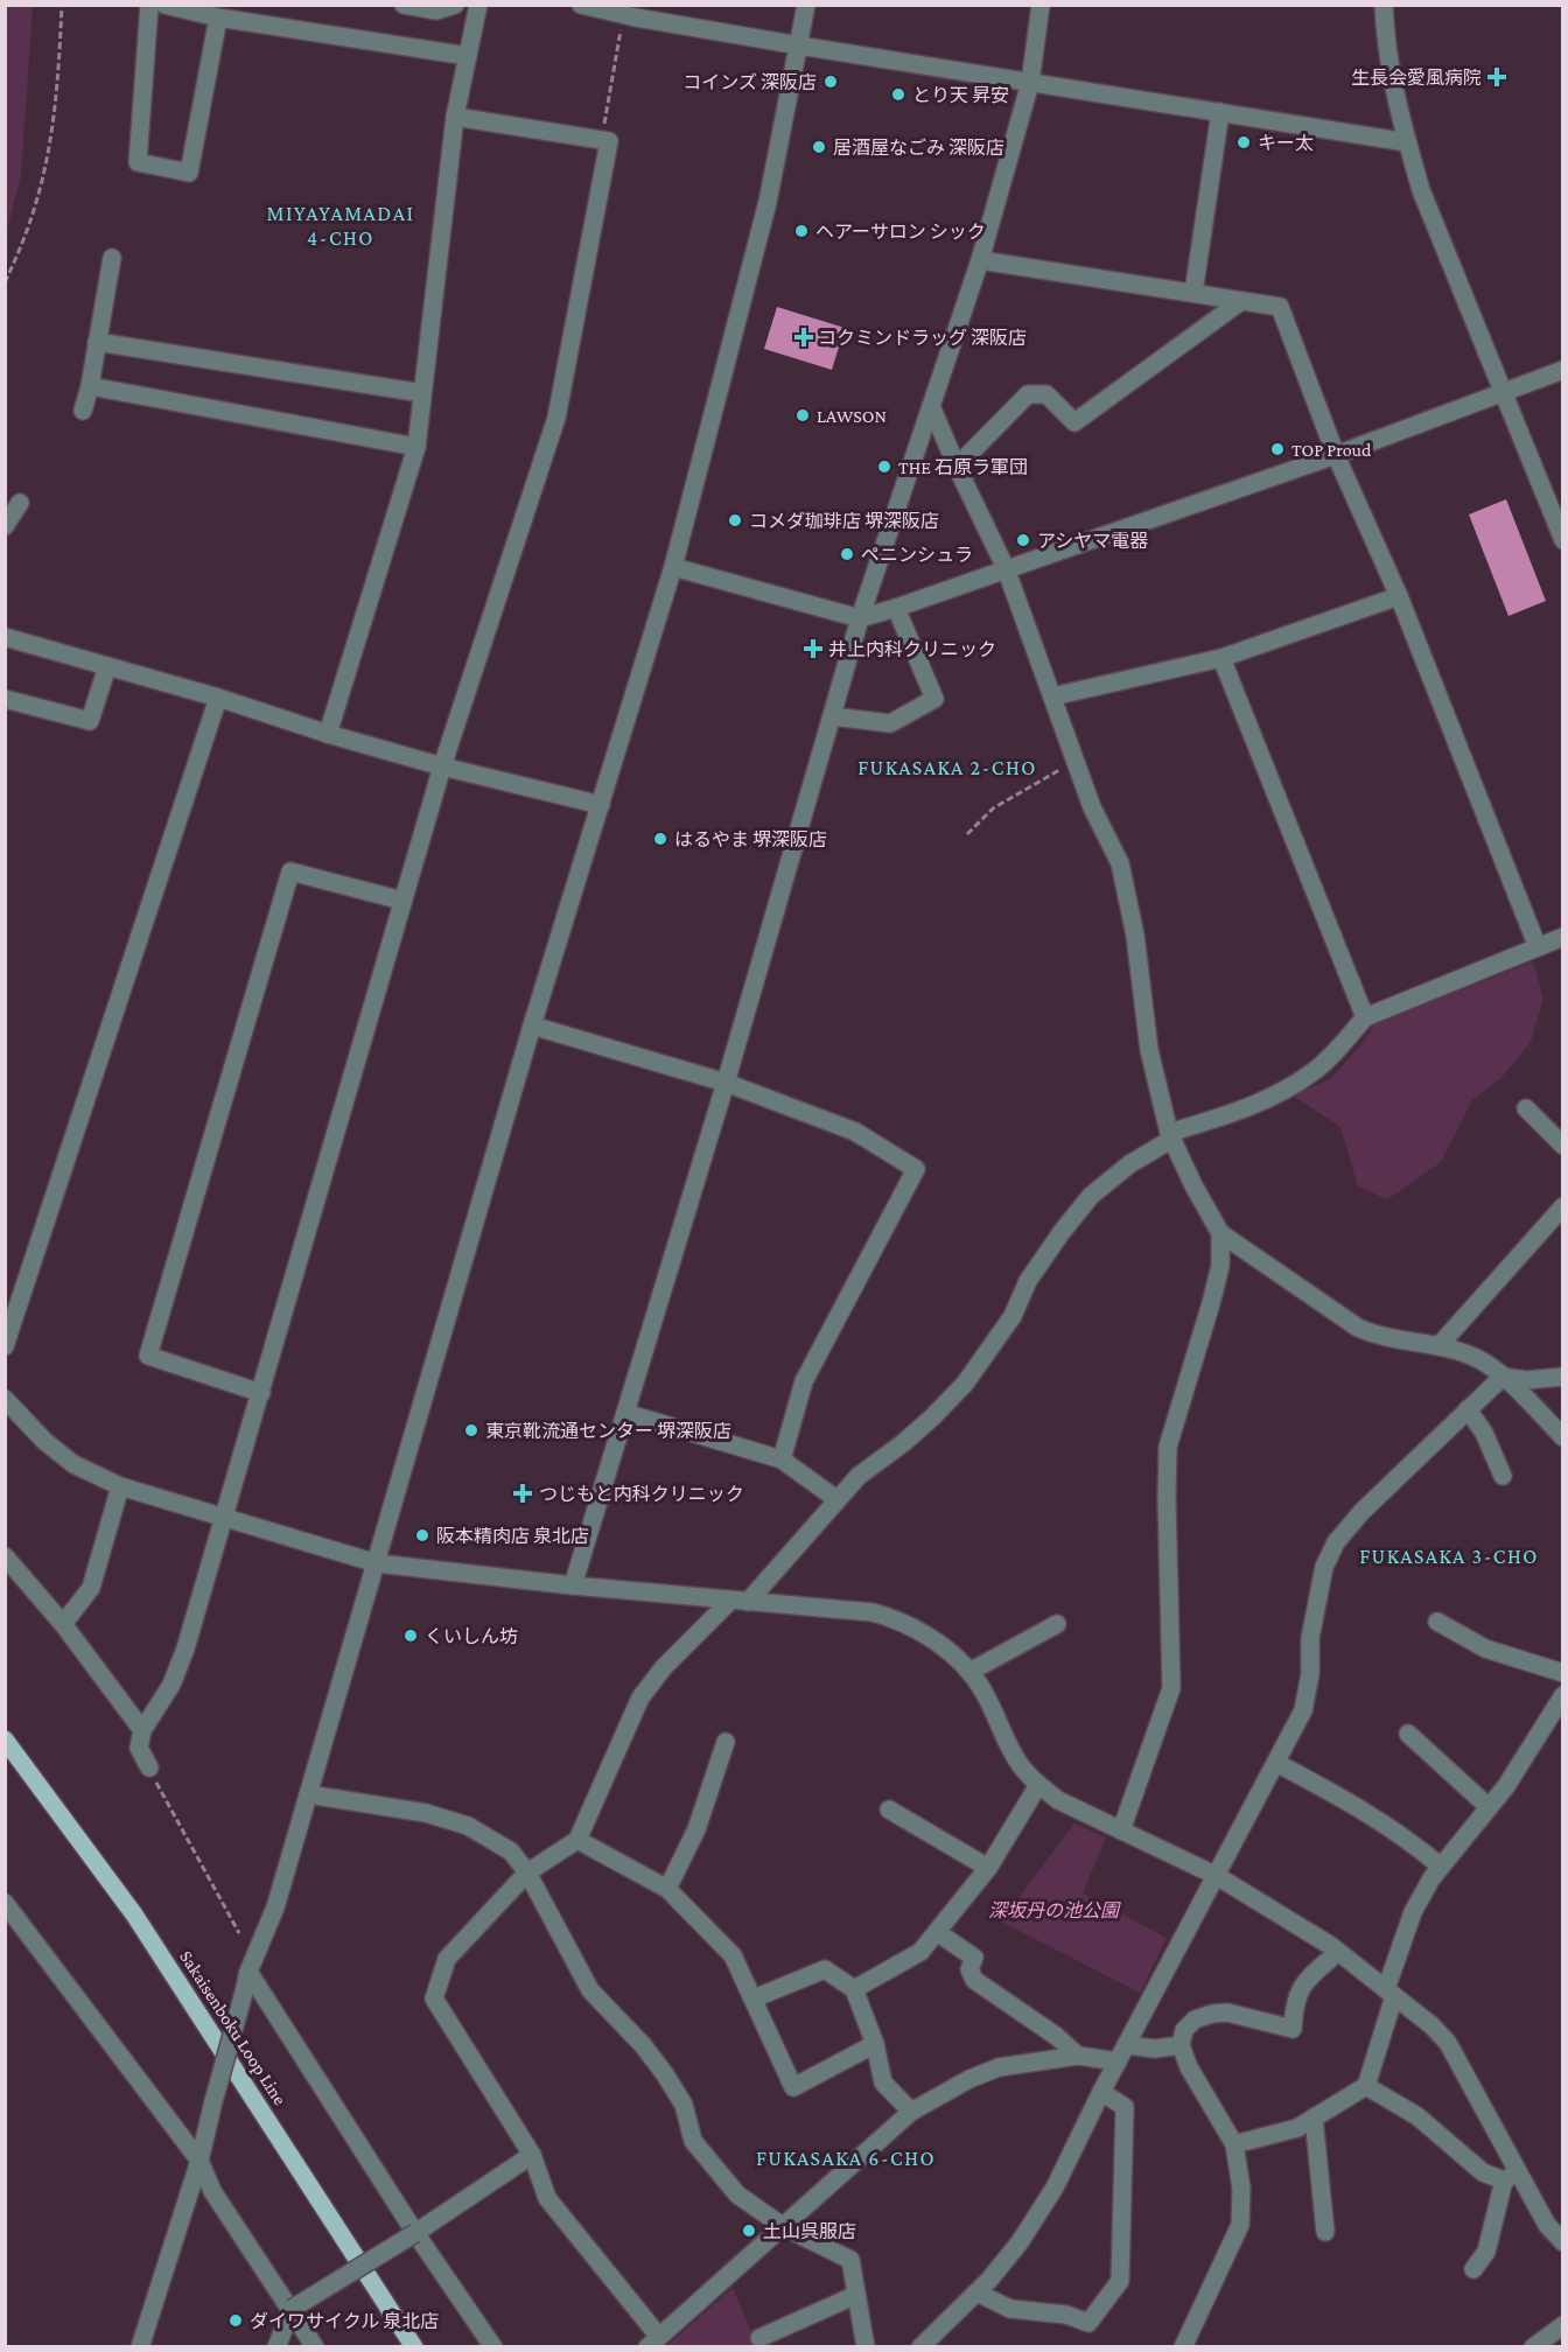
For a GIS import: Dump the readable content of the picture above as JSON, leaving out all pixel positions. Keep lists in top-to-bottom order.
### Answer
{
  "streets": {
    "main road": ["Sakaisenboku Loop Line"]
  },
  "districts": [
    "MIYAYAMADAI 4-CHO",
    "FUKASAKA 2-CHO",
    "FUKASAKA 3-CHO",
    "FUKASAKA 6-CHO"
  ],
  "parks": ["深坂丹の池公園"],
  "places": {
    "health": [
      "生長会愛風病院",
      "コクミンドラッグ 深阪店",
      "井上内科クリニック",
      "つじもと内科クリニック"
    ],
    "other": [
      "コインズ 深阪店",
      "とり天 昇安",
      "キー太",
      "居酒屋なごみ 深阪店",
      "ヘアーサロン シック",
      "LAWSON",
      "TOP Proud",
      "THE 石原ラ軍団",
      "コメダ珈琲店 堺深阪店",
      "アシヤマ電器",
      "ペニンシュラ",
      "はるやま 堺深阪店",
      "東京靴流通センター 堺深阪店",
      "阪本精肉店 泉北店",
      "くいしん坊",
      "土山呉服店",
      "ダイワサイクル 泉北店"
    ]
  }
}
